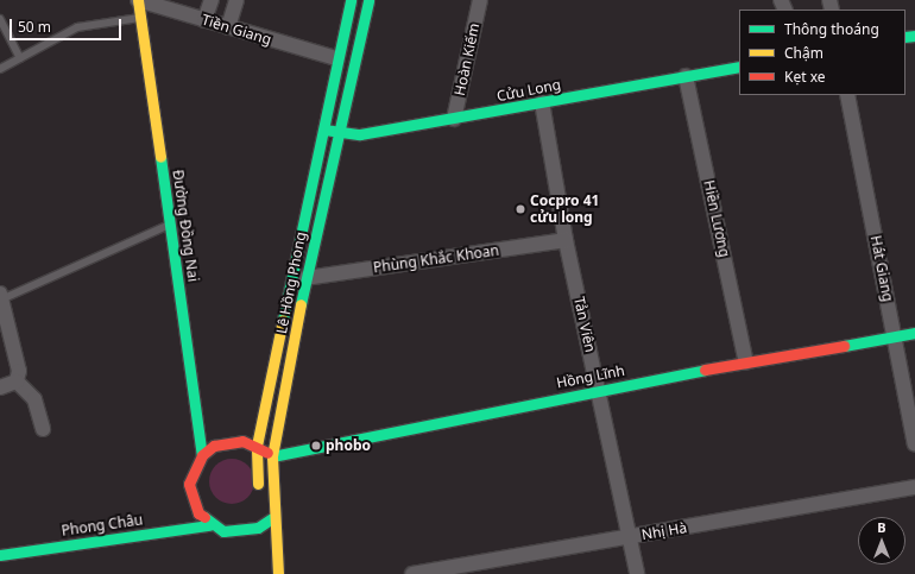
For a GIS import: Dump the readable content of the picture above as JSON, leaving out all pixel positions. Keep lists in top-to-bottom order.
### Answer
{
  "streets": {
    "main road": [
      "Cửu Long",
      "Đường Đồng Nai",
      "Lê Hồng Phong",
      "Hồng Lĩnh",
      "Phong Châu"
    ],
    "street": [
      "Tiền Giang",
      "Hoàn Kiếm",
      "Hiền Lương",
      "Phùng Khắc Khoan",
      "Hát Giang",
      "Tản Viên",
      "Nhị Hà"
    ]
  },
  "crossings": [
    ["Tiền Giang", "Đường Đồng Nai"],
    ["Tiền Giang", "Lê Hồng Phong"],
    ["Hoàn Kiếm", "Cửu Long"],
    ["Cửu Long", "Hiền Lương"],
    ["Cửu Long", "Lê Hồng Phong"],
    ["Cửu Long", "Tản Viên"],
    ["Hiền Lương", "Hồng Lĩnh"],
    ["Phùng Khắc Khoan", "Lê Hồng Phong"],
    ["Phùng Khắc Khoan", "Tản Viên"],
    ["Hát Giang", "Hồng Lĩnh"],
    ["Lê Hồng Phong", "Hồng Lĩnh"],
    ["Tản Viên", "Hồng Lĩnh"],
    ["Tản Viên", "Nhị Hà"]
  ],
  "places": ["Cocpro 41 cửu long", "phobo"],
  "legend": ["Thông thoáng", "Chậm", "Kẹt xe"],
  "scale_bar": "50 m",
  "north": "top"
}
